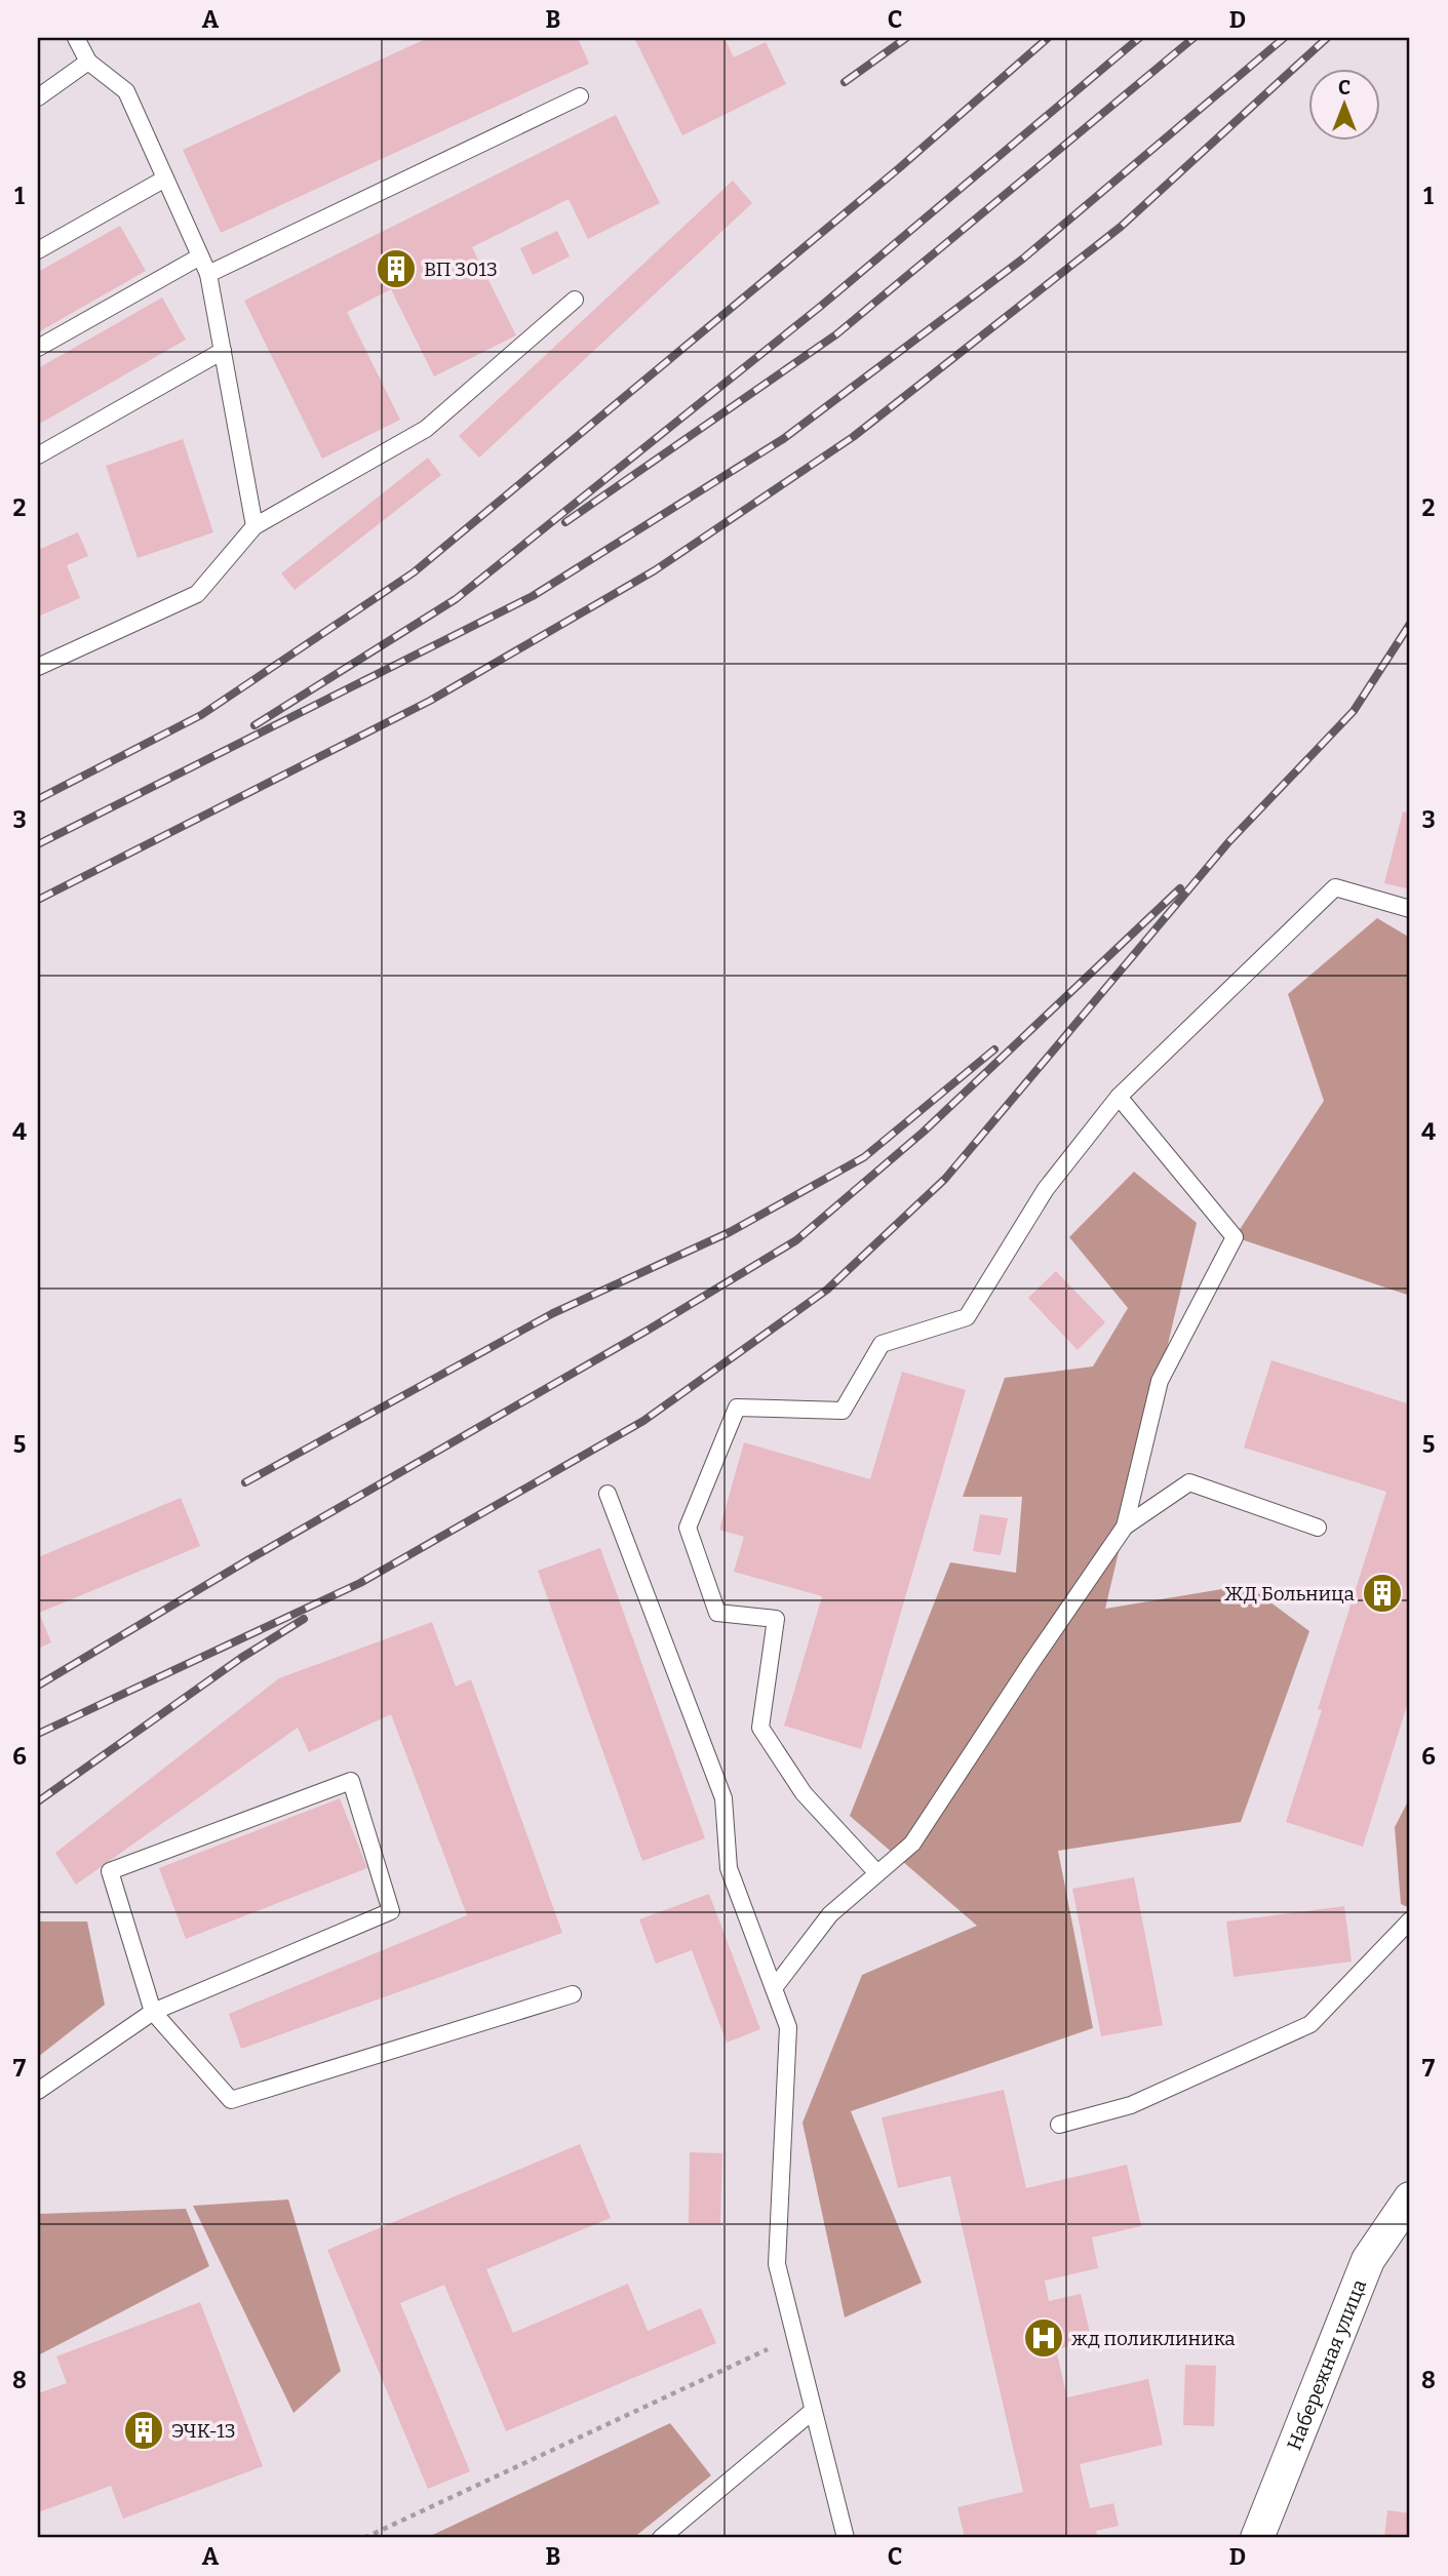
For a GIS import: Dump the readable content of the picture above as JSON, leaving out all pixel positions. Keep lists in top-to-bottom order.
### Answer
{
  "streets": {
    "street": ["Набережная улица"]
  },
  "places": {
    "building": ["ВП 3013", "ЖД Больница", "ЭЧК-13"],
    "hospital": ["жд поликлиника"]
  },
  "north": "top",
  "grid": {
    "columns": [
      "A",
      "B",
      "C",
      "D"
    ],
    "rows": [
      "1",
      "2",
      "3",
      "4",
      "5",
      "6",
      "7",
      "8"
    ]
  }
}
